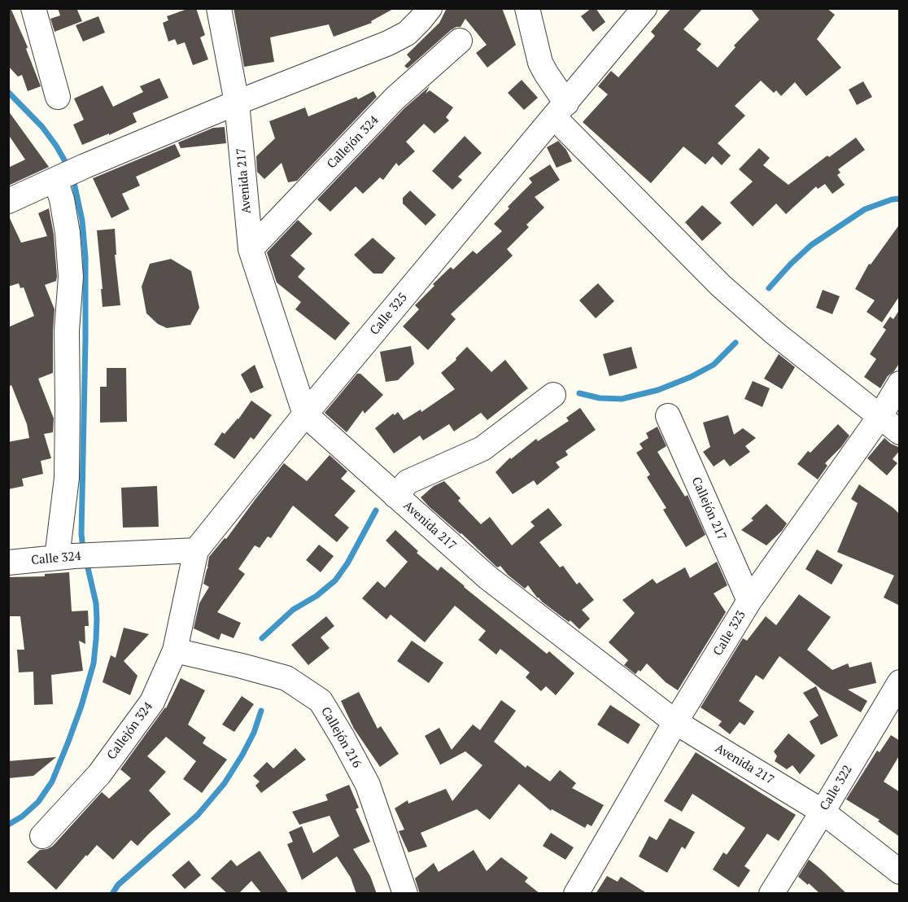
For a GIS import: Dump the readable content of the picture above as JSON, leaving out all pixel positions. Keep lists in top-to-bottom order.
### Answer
{
  "streets": {
    "street": [
      "Callejón 324",
      "Avenida 217",
      "Calle 325",
      "Callejón 217",
      "Calle 324",
      "Calle 323",
      "Callejón 216",
      "Calle 322"
    ]
  },
  "crossings": [
    ["Callejón 324", "Avenida 217"],
    ["Callejón 324", "Calle 325"],
    ["Callejón 324", "Calle 324"],
    ["Callejón 324", "Callejón 216"],
    ["Avenida 217", "Calle 325"],
    ["Avenida 217", "Calle 323"],
    ["Avenida 217", "Calle 322"],
    ["Calle 325", "Calle 324"],
    ["Callejón 217", "Calle 323"]
  ]
}
